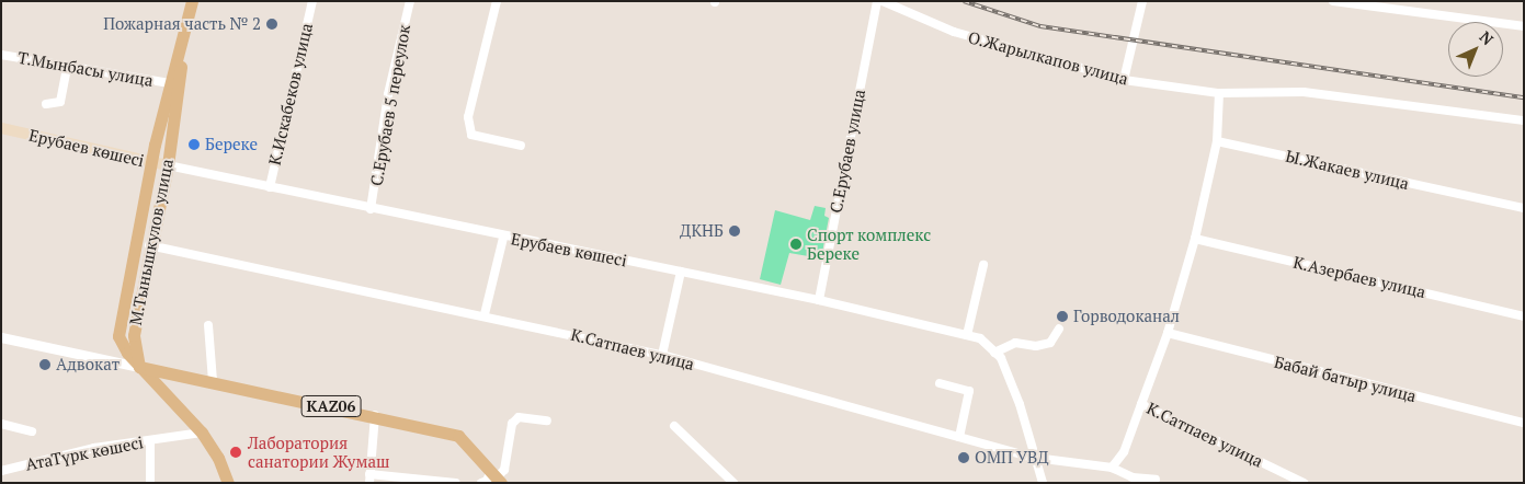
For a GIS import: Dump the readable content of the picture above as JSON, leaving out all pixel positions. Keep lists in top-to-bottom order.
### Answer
{
  "streets": {
    "main road": ["Ерубаев көшесі", "М.Тынышкулов улица", "KАZ06"],
    "street": [
      "О.Жарылкапов улица",
      "Т.Мынбасы улица",
      "К.Искабеков улица",
      "С.Ерубаев 5 переулок",
      "С.Ерубаев улица",
      "Ы.Жакаев улица",
      "К.Азербаев улица",
      "К.Сатпаев улица",
      "Бабай батыр улица",
      "АтаТүрк көшесі"
    ]
  },
  "crossings": [
    ["Т.Мынбасы улица", "М.Тынышкулов улица"],
    ["К.Искабеков улица", "Ерубаев көшесі"],
    ["С.Ерубаев 5 переулок", "Ерубаев көшесі"],
    ["Ерубаев көшесі", "С.Ерубаев улица"],
    ["Ерубаев көшесі", "М.Тынышкулов улица"],
    ["Ерубаев көшесі", "К.Сатпаев улица"],
    ["М.Тынышкулов улица", "К.Сатпаев улица"],
    ["М.Тынышкулов улица", "KАZ06"]
  ],
  "places": [
    "Пожарная часть № 2",
    "Береке",
    "ДКНБ",
    "Спорт комплекс Береке",
    "Горводоканал",
    "Адвокат",
    "Лаборатория санатории Жумаш",
    "ОМП УВД"
  ],
  "north": "top right"
}
